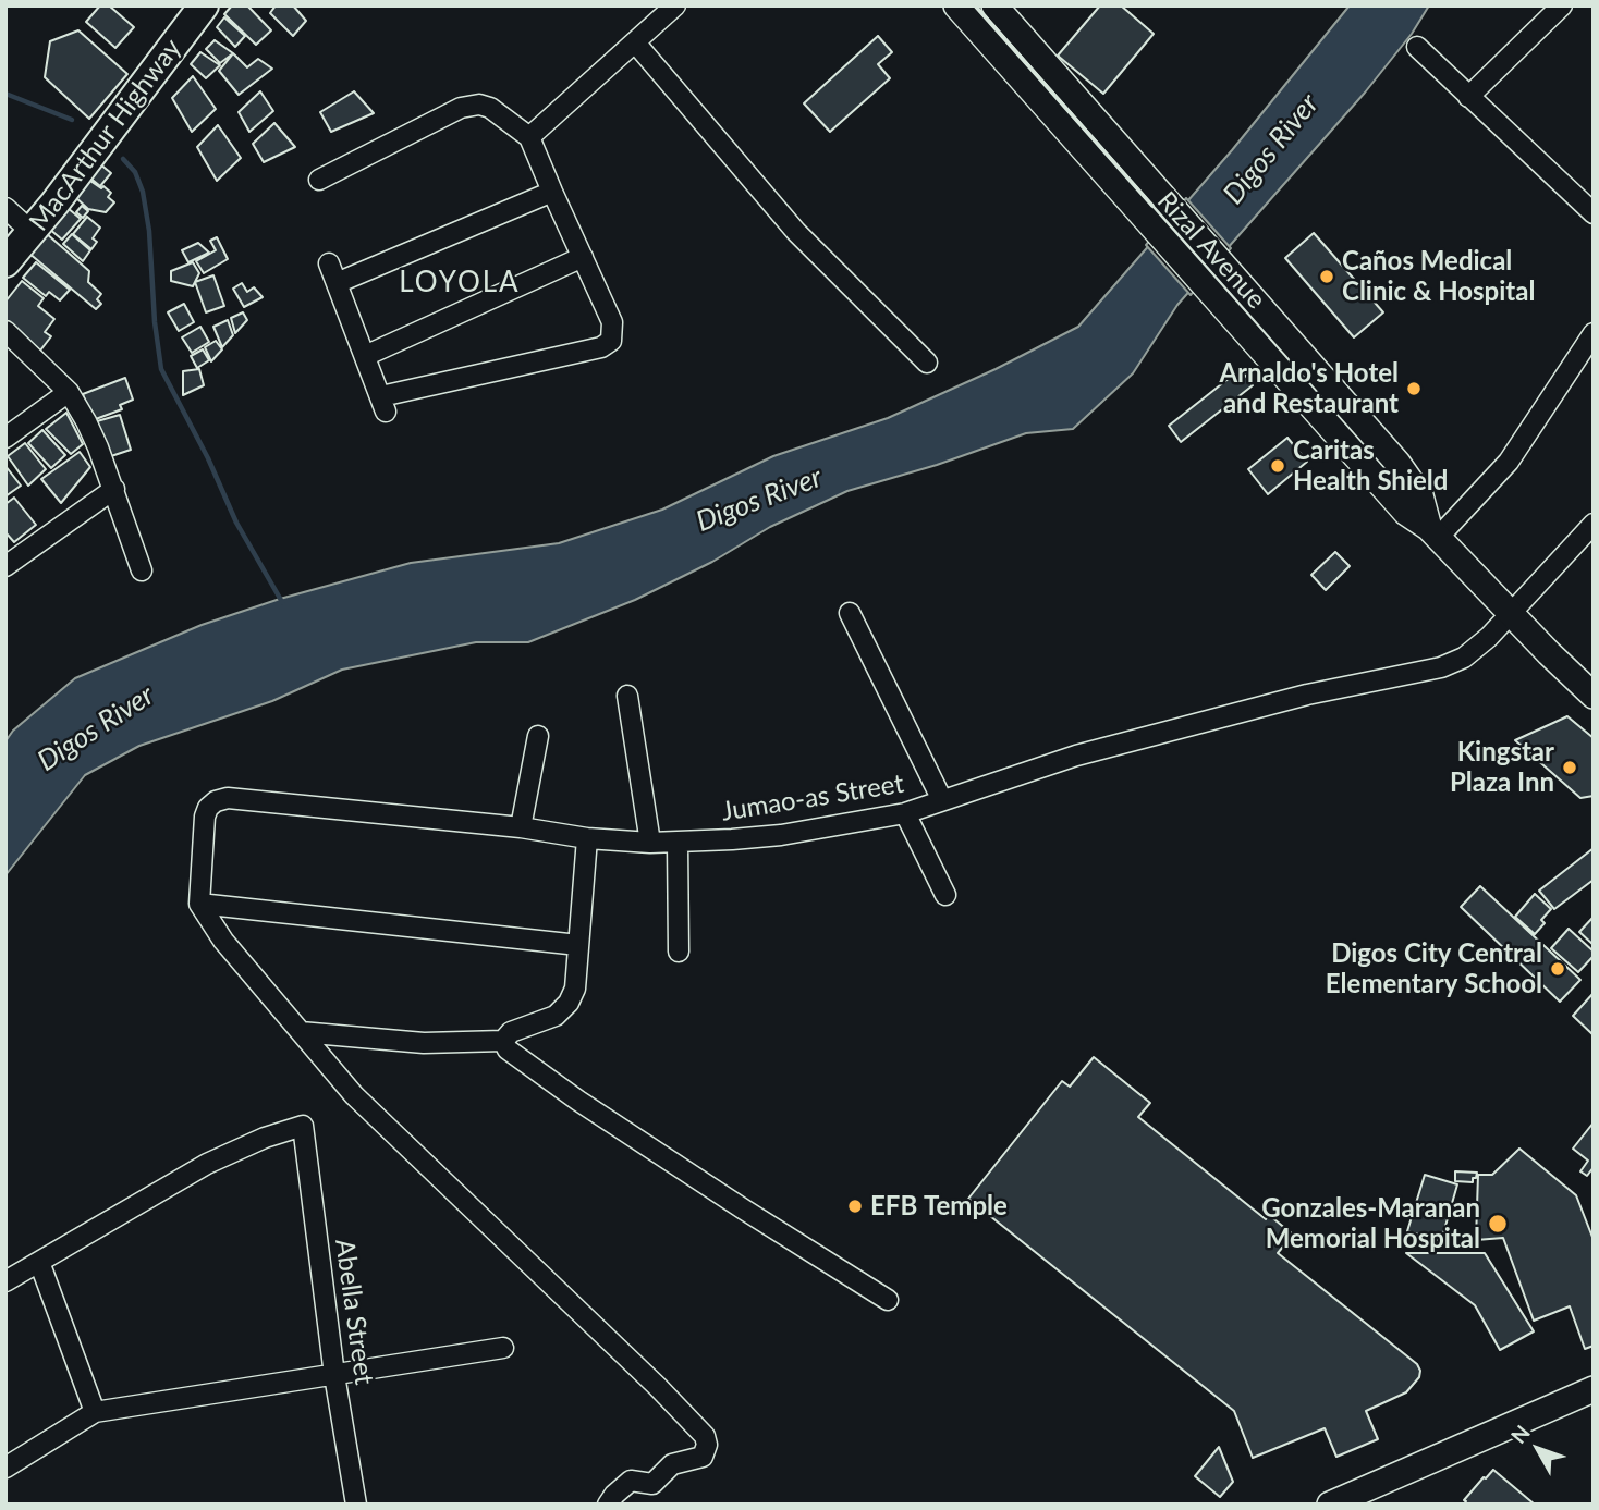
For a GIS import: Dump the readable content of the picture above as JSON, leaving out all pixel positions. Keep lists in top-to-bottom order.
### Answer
{
  "streets": {
    "highway": ["MacArthur Highway"],
    "main road": ["Rizal Avenue"],
    "street": ["Jumao-as Street", "Abella Street"]
  },
  "crossings": [
    ["Rizal Avenue", "Jumao-as Street"]
  ],
  "districts": ["LOYOLA"],
  "water": ["Digos River"],
  "places": [
    "Caños Medical Clinic & Hospital",
    "Arnaldo's Hotel and Restaurant",
    "Caritas Health Shield",
    "Kingstar Plaza Inn",
    "Digos City Central Elementary School",
    "EFB Temple",
    "Gonzales-Maranan Memorial Hospital"
  ],
  "north": "top left"
}
